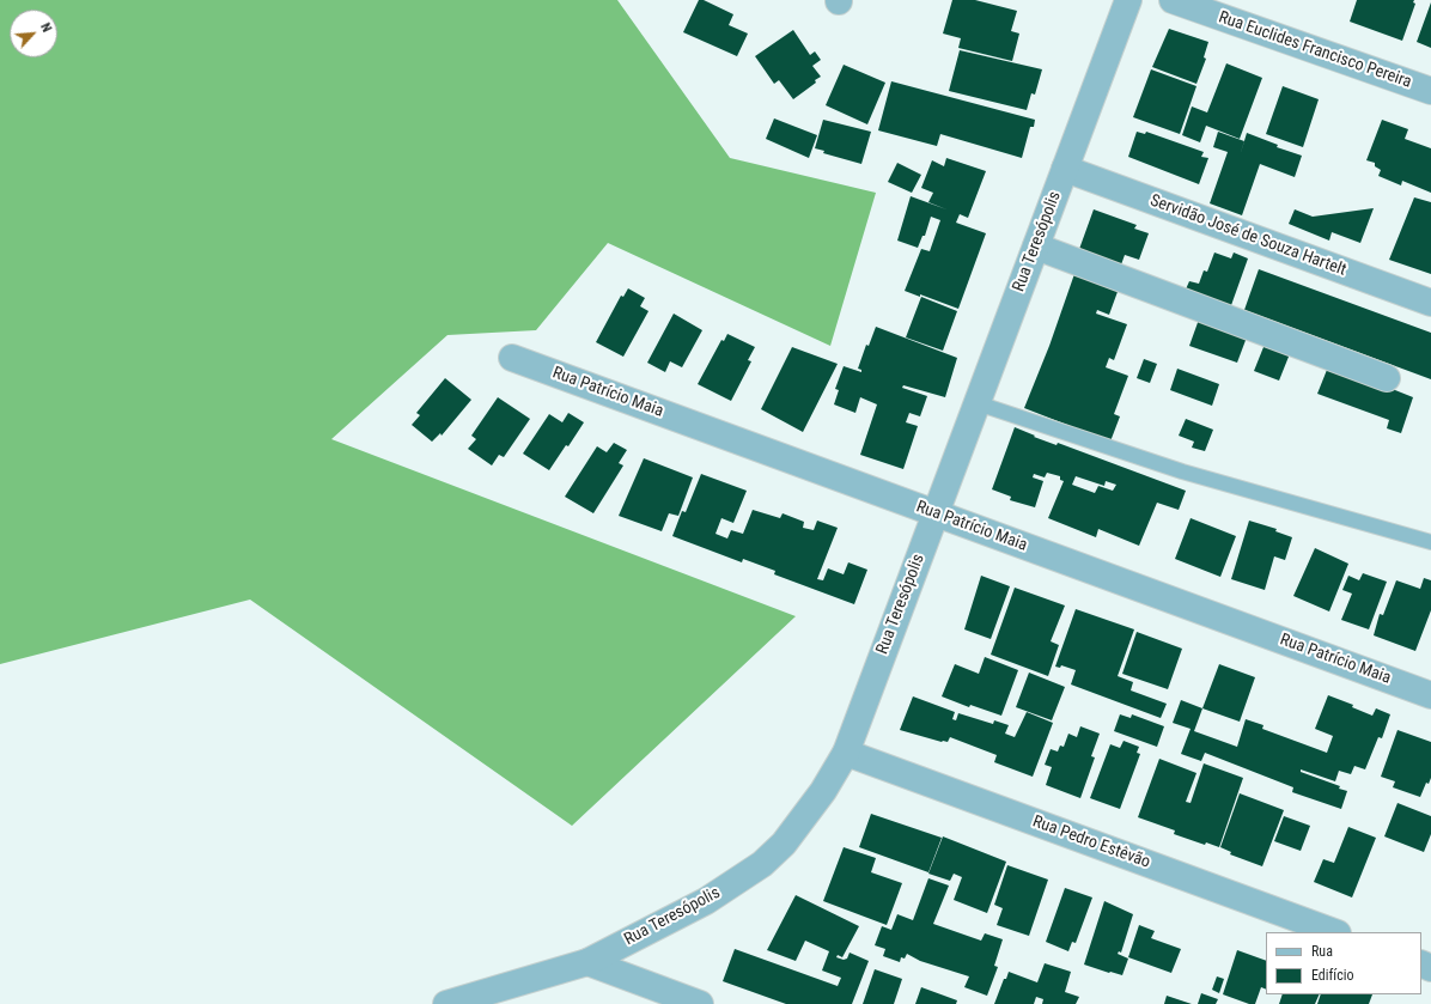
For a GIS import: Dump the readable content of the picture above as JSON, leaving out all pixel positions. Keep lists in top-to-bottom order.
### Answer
{
  "streets": {
    "street": [
      "Rua Euclides Francisco Pereira",
      "Servidão José de Souza Hartelt",
      "Rua Teresópolis",
      "Rua Patrício Maia",
      "Rua Pedro Estêvão"
    ]
  },
  "crossings": [
    ["Servidão José de Souza Hartelt", "Rua Teresópolis"],
    ["Rua Teresópolis", "Rua Patrício Maia"],
    ["Rua Teresópolis", "Rua Pedro Estêvão"]
  ],
  "legend": ["Rua", "Edifício"],
  "north": "top right"
}
